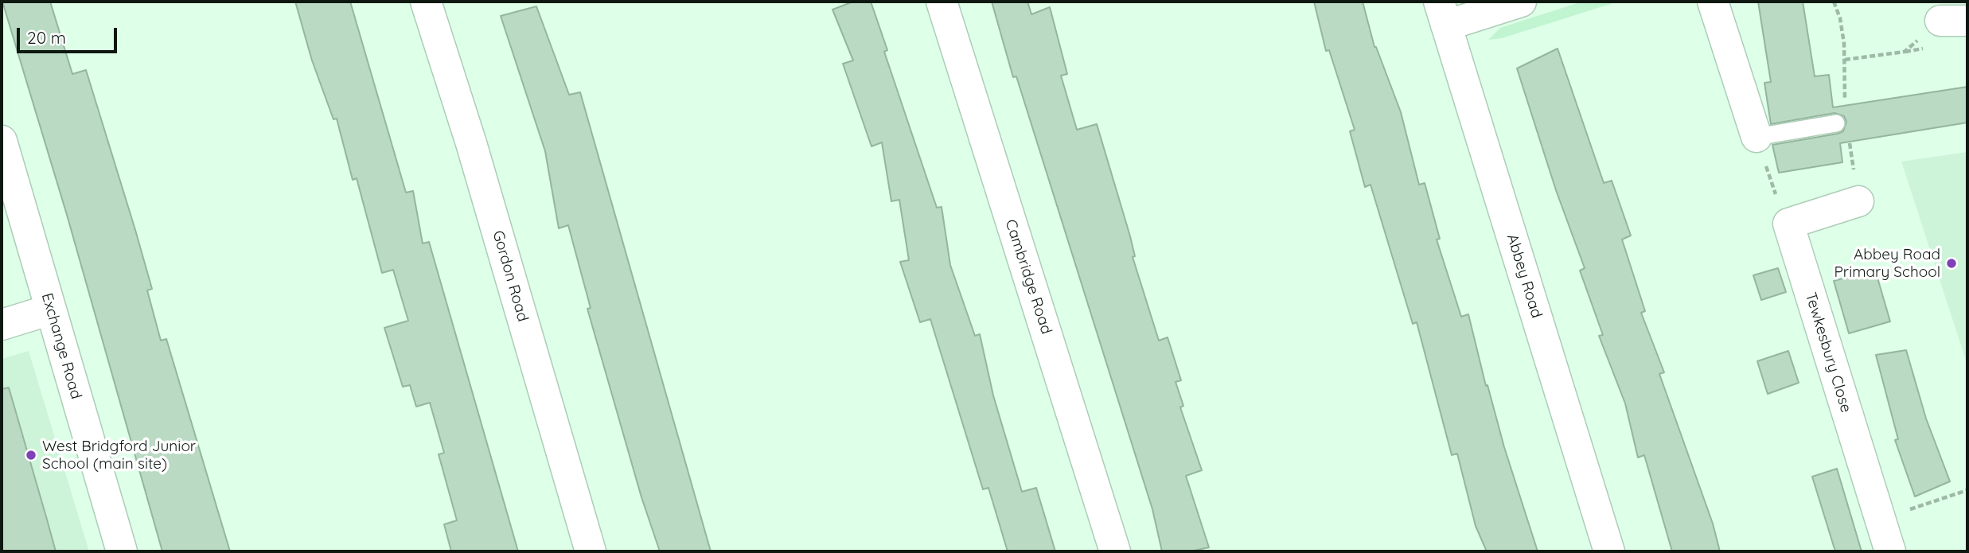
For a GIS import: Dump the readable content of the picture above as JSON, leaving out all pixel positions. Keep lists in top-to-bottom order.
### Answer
{
  "streets": {
    "street": [
      "Gordon Road",
      "Abbey Road",
      "Cambridge Road",
      "Exchange Road",
      "Tewkesbury Close"
    ]
  },
  "places": ["Abbey Road Primary School", "West Bridgford Junior School (main site)"],
  "scale_bar": "20 m"
}
